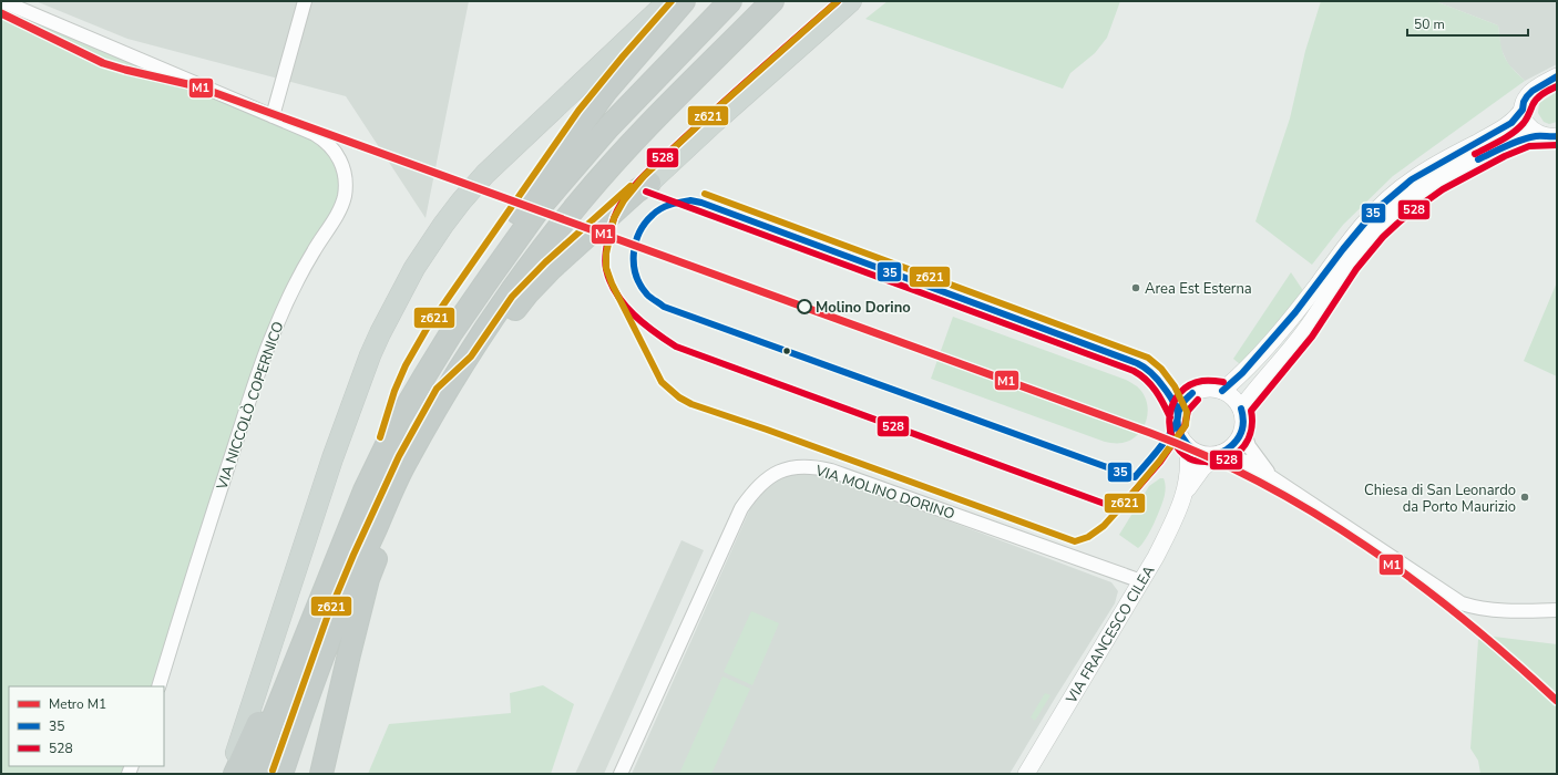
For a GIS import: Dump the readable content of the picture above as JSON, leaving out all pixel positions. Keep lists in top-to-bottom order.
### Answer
{
  "streets": {
    "street": ["VIA NICCOLÒ COPERNICO", "VIA MOLINO DORINO", "VIA FRANCESCO CILEA"]
  },
  "crossings": [
    ["VIA MOLINO DORINO", "VIA FRANCESCO CILEA"]
  ],
  "places": ["Area Est Esterna", "Molino Dorino", "Chiesa di San Leonardo da Porto Maurizio"],
  "lines": [
    "transit line 528",
    "transit line z621",
    "metro line M1",
    "transit line 35"
  ],
  "legend": ["Metro M1", "35", "528"],
  "scale_bar": "50 m"
}
